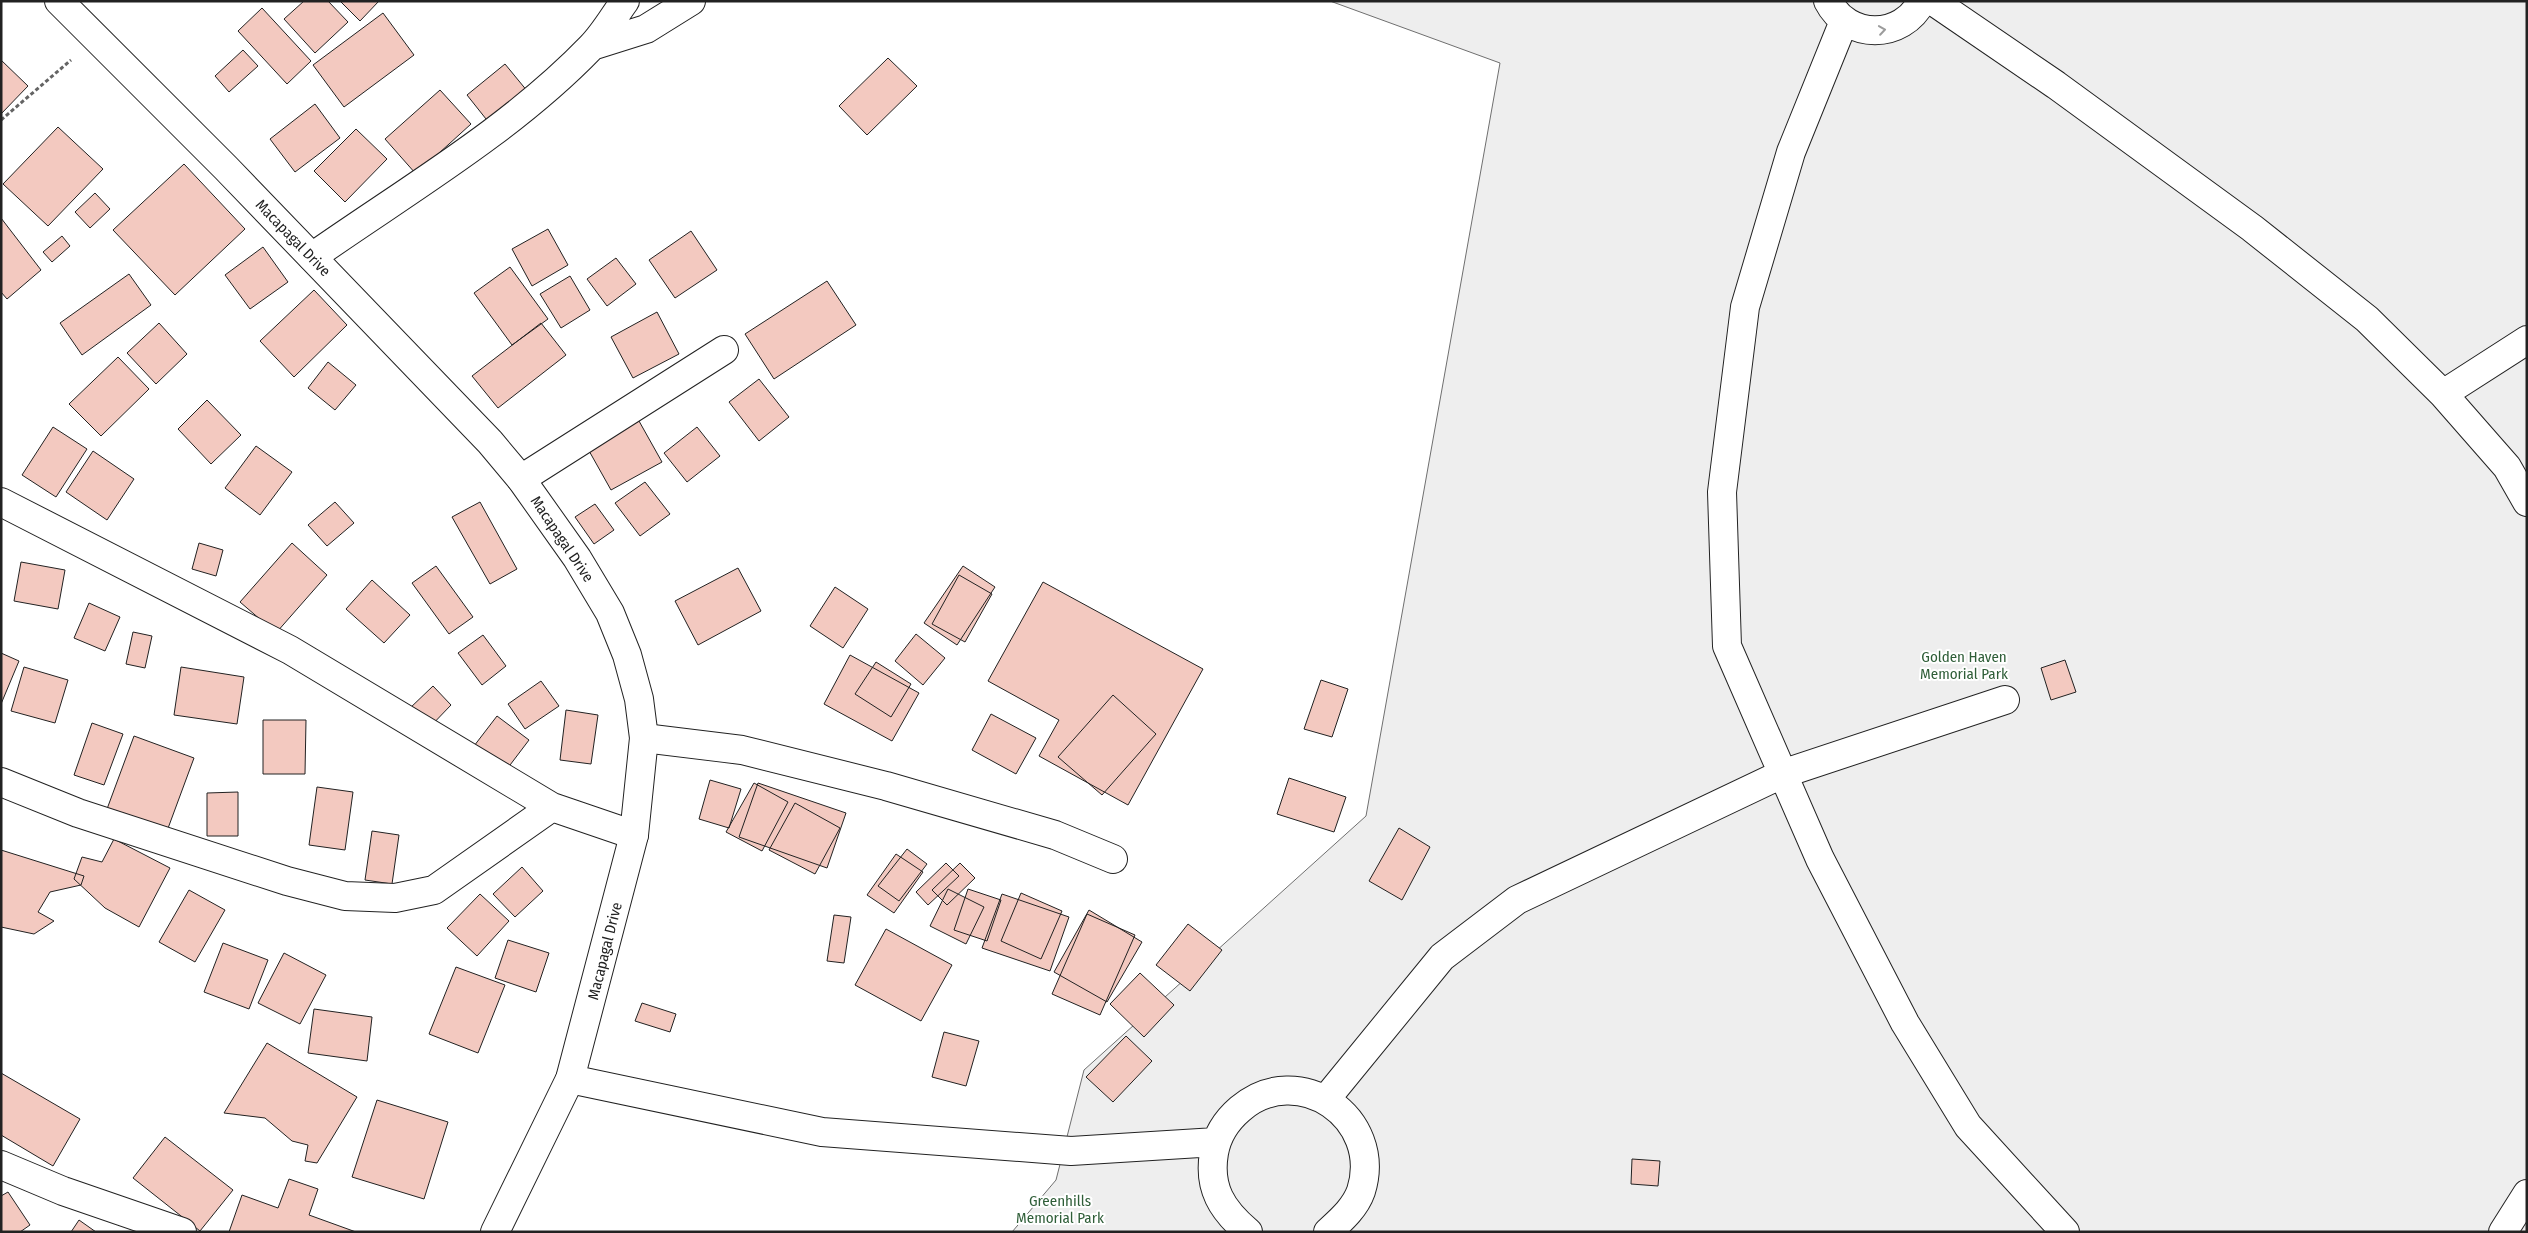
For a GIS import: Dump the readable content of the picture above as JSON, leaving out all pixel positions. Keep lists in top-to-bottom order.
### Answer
{
  "streets": {
    "street": ["Macapagal Drive"]
  },
  "parks": ["Golden Haven Memorial Park", "Greenhills Memorial Park"]
}
